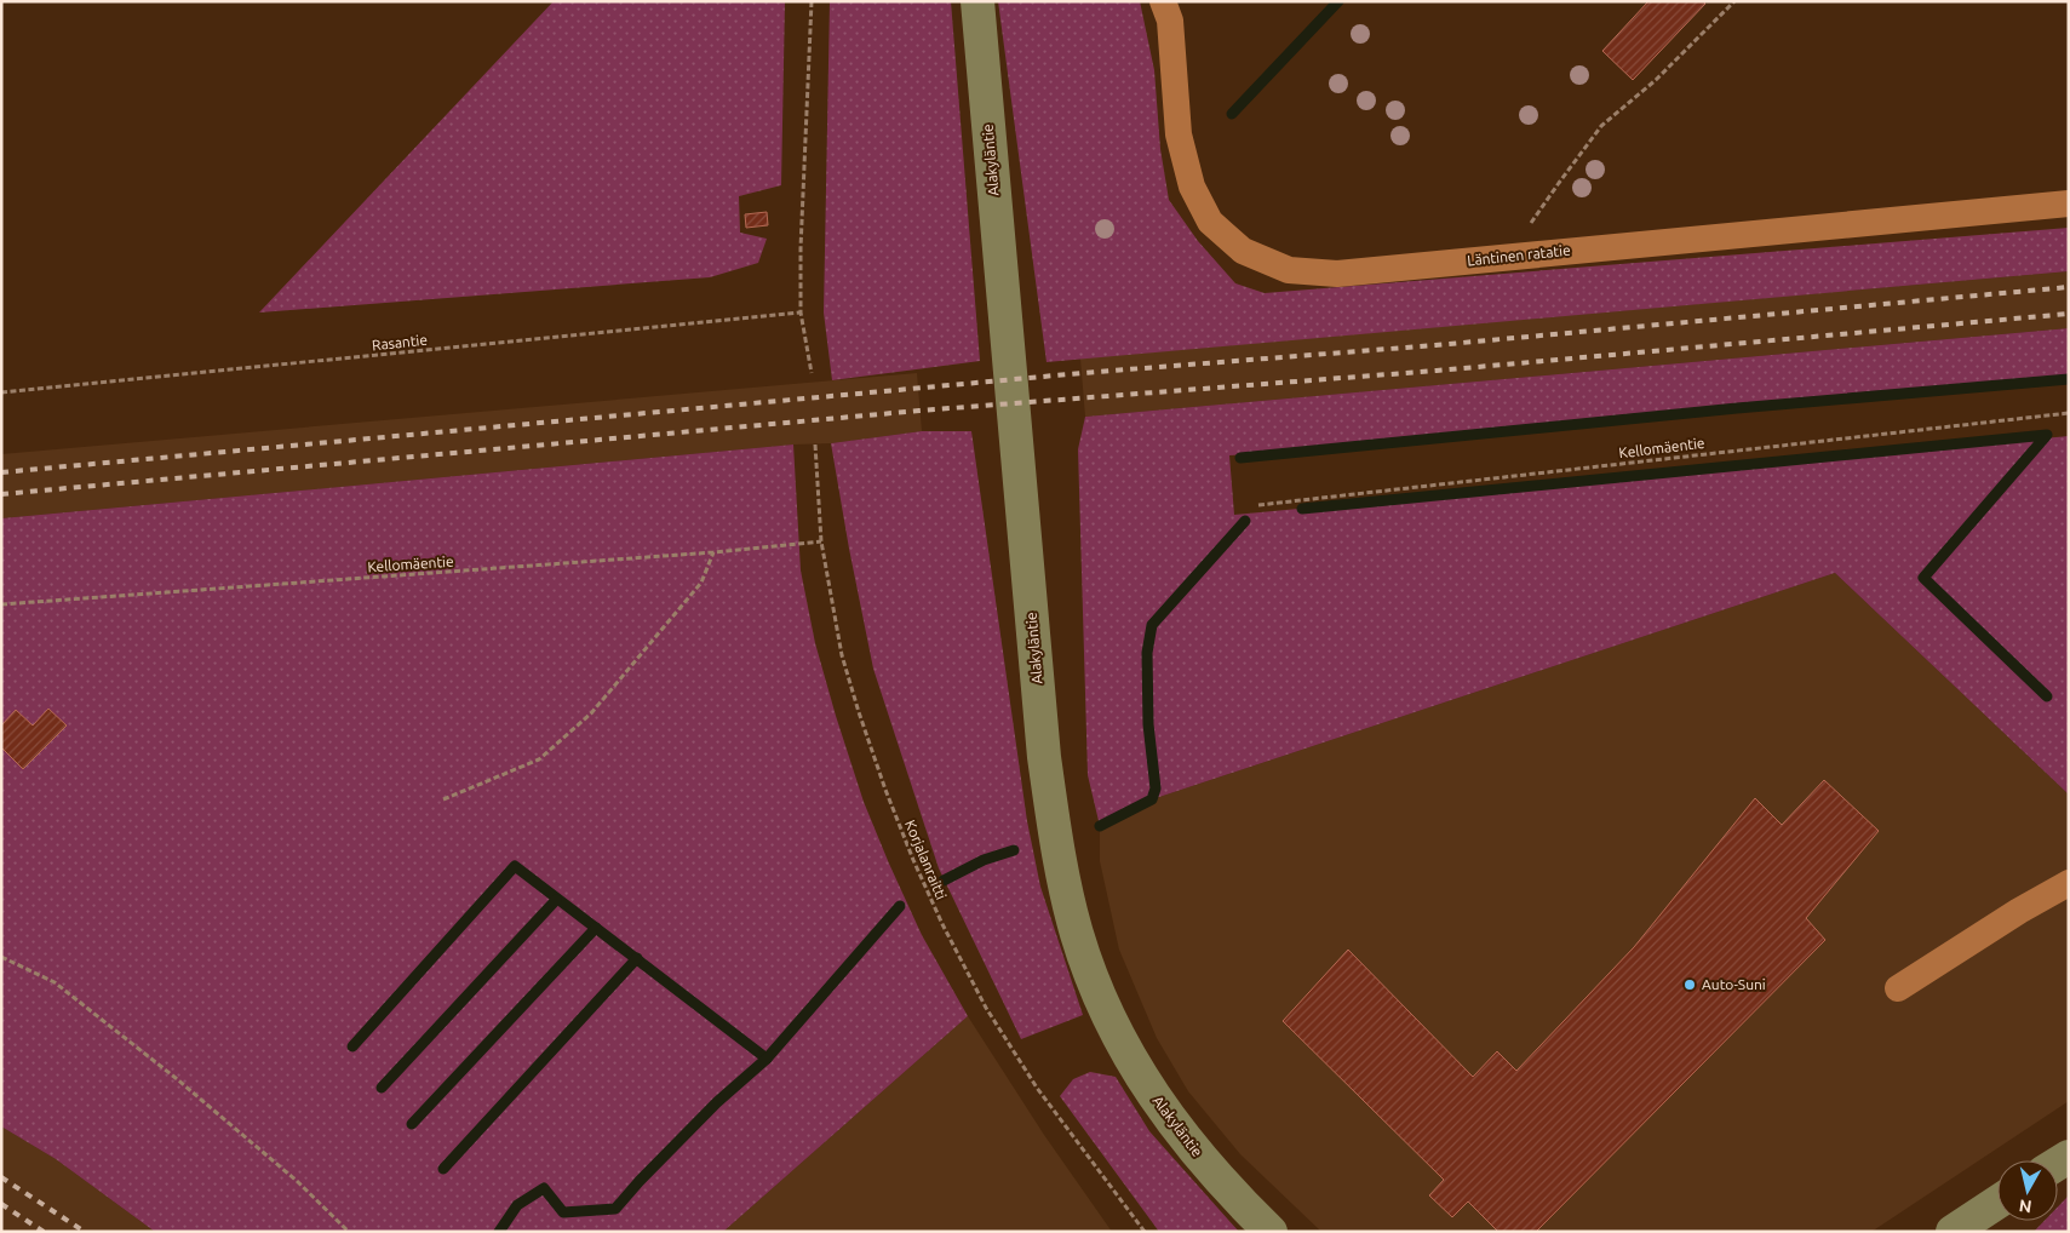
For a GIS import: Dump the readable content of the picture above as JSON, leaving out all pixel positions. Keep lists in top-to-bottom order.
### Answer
{
  "streets": {
    "street": ["Alakyläntie", "Läntinen ratatie"],
    "path": ["Rasantie", "Kellomäentie", "Korjalanraitti"]
  },
  "crossings": [
    ["Kellomäentie", "Korjalanraitti"]
  ],
  "places": ["Auto-Suni"],
  "north": "bottom"
}
